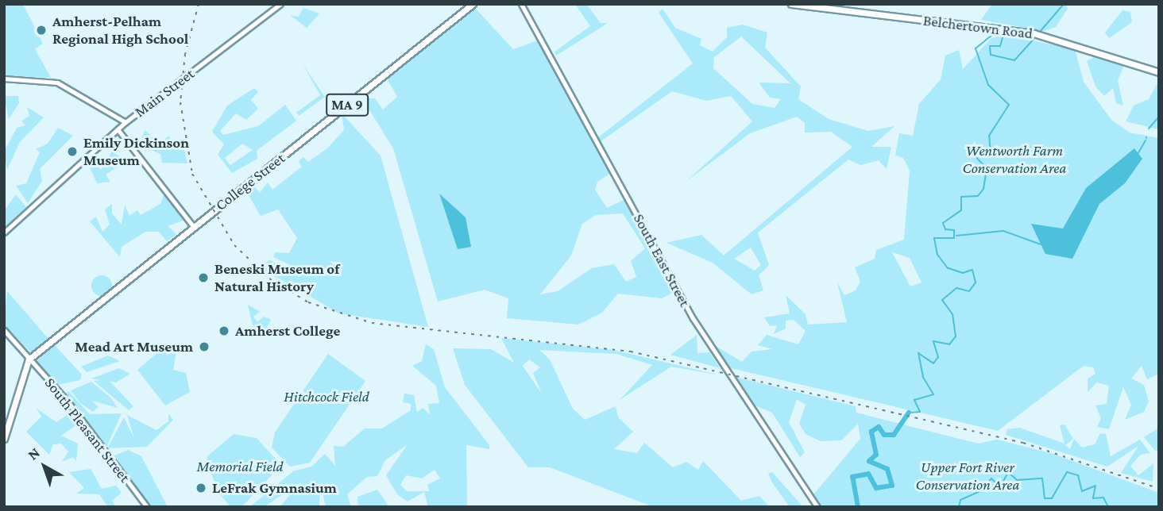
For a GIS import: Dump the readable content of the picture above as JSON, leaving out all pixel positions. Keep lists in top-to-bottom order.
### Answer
{
  "streets": {
    "highway": ["Belchertown Road", "MA 9", "College Street"],
    "main road": ["Main Street", "South East Street", "South Pleasant Street"]
  },
  "crossings": [
    ["College Street", "South Pleasant Street"]
  ],
  "parks": [
    "Wentworth Farm Conservation Area",
    "Hitchcock Field",
    "Memorial Field",
    "Upper Fort River Conservation Area"
  ],
  "places": [
    "Amherst-Pelham Regional High School",
    "Emily Dickinson Museum",
    "Beneski Museum of Natural History",
    "Amherst College",
    "Mead Art Museum",
    "LeFrak Gymnasium"
  ],
  "north": "top left"
}
